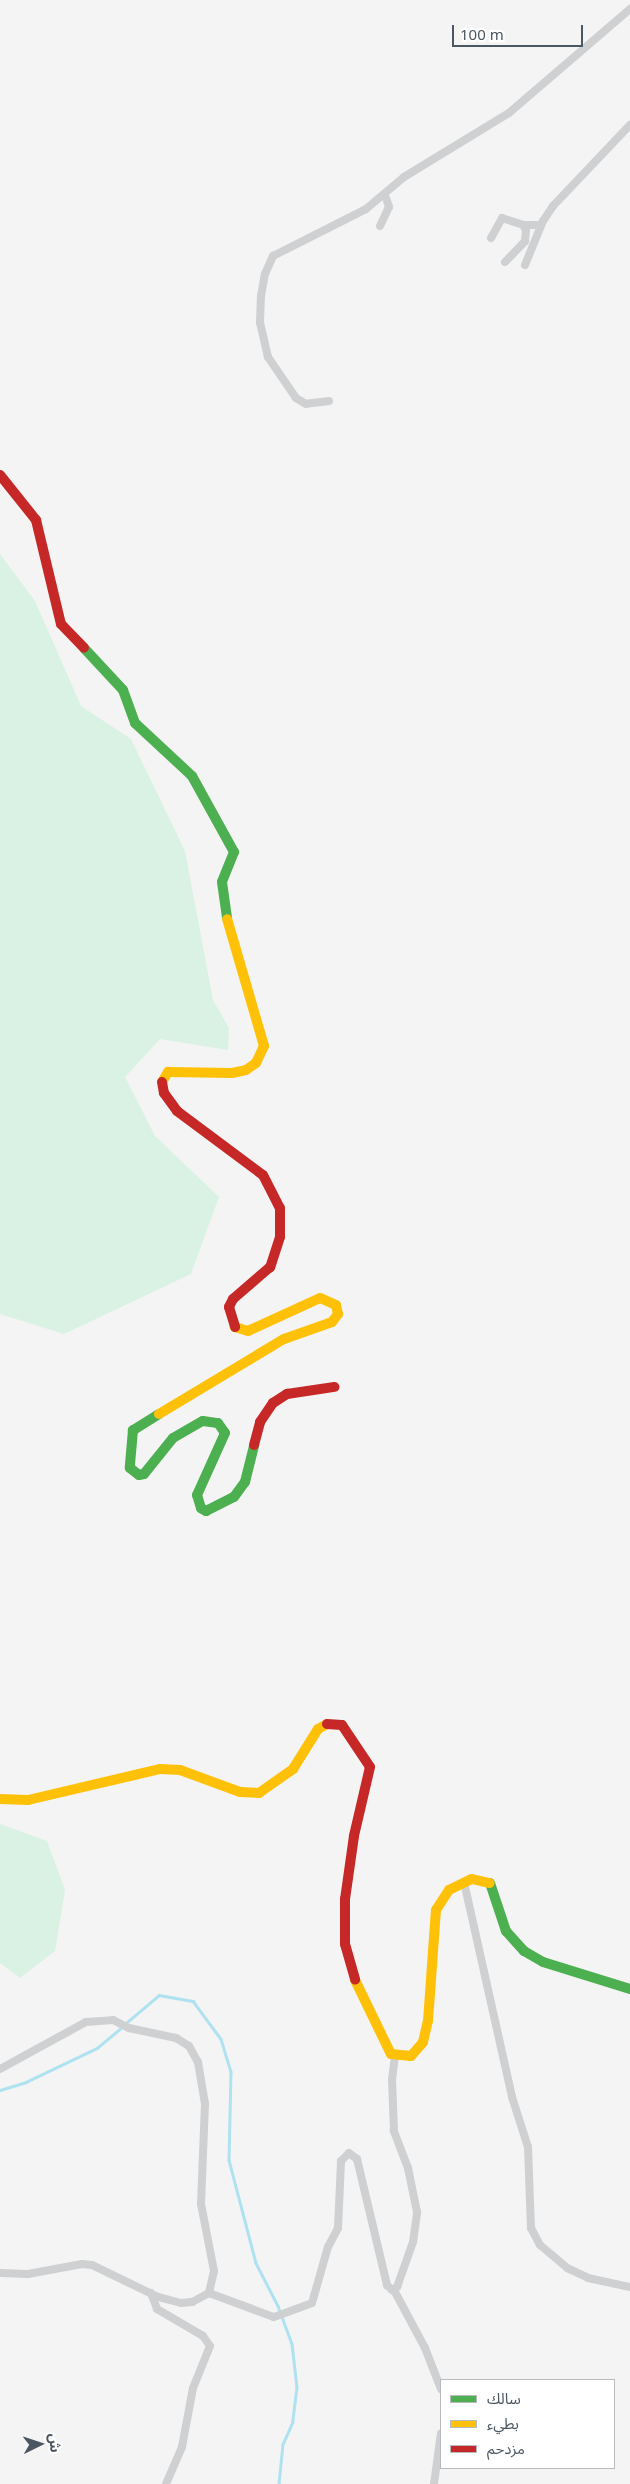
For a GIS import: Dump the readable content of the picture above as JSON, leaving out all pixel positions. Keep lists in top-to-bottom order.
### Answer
{
  "legend": ["سالك", "بطيء", "مزدحم"],
  "scale_bar": "100 m",
  "north": "right"
}
